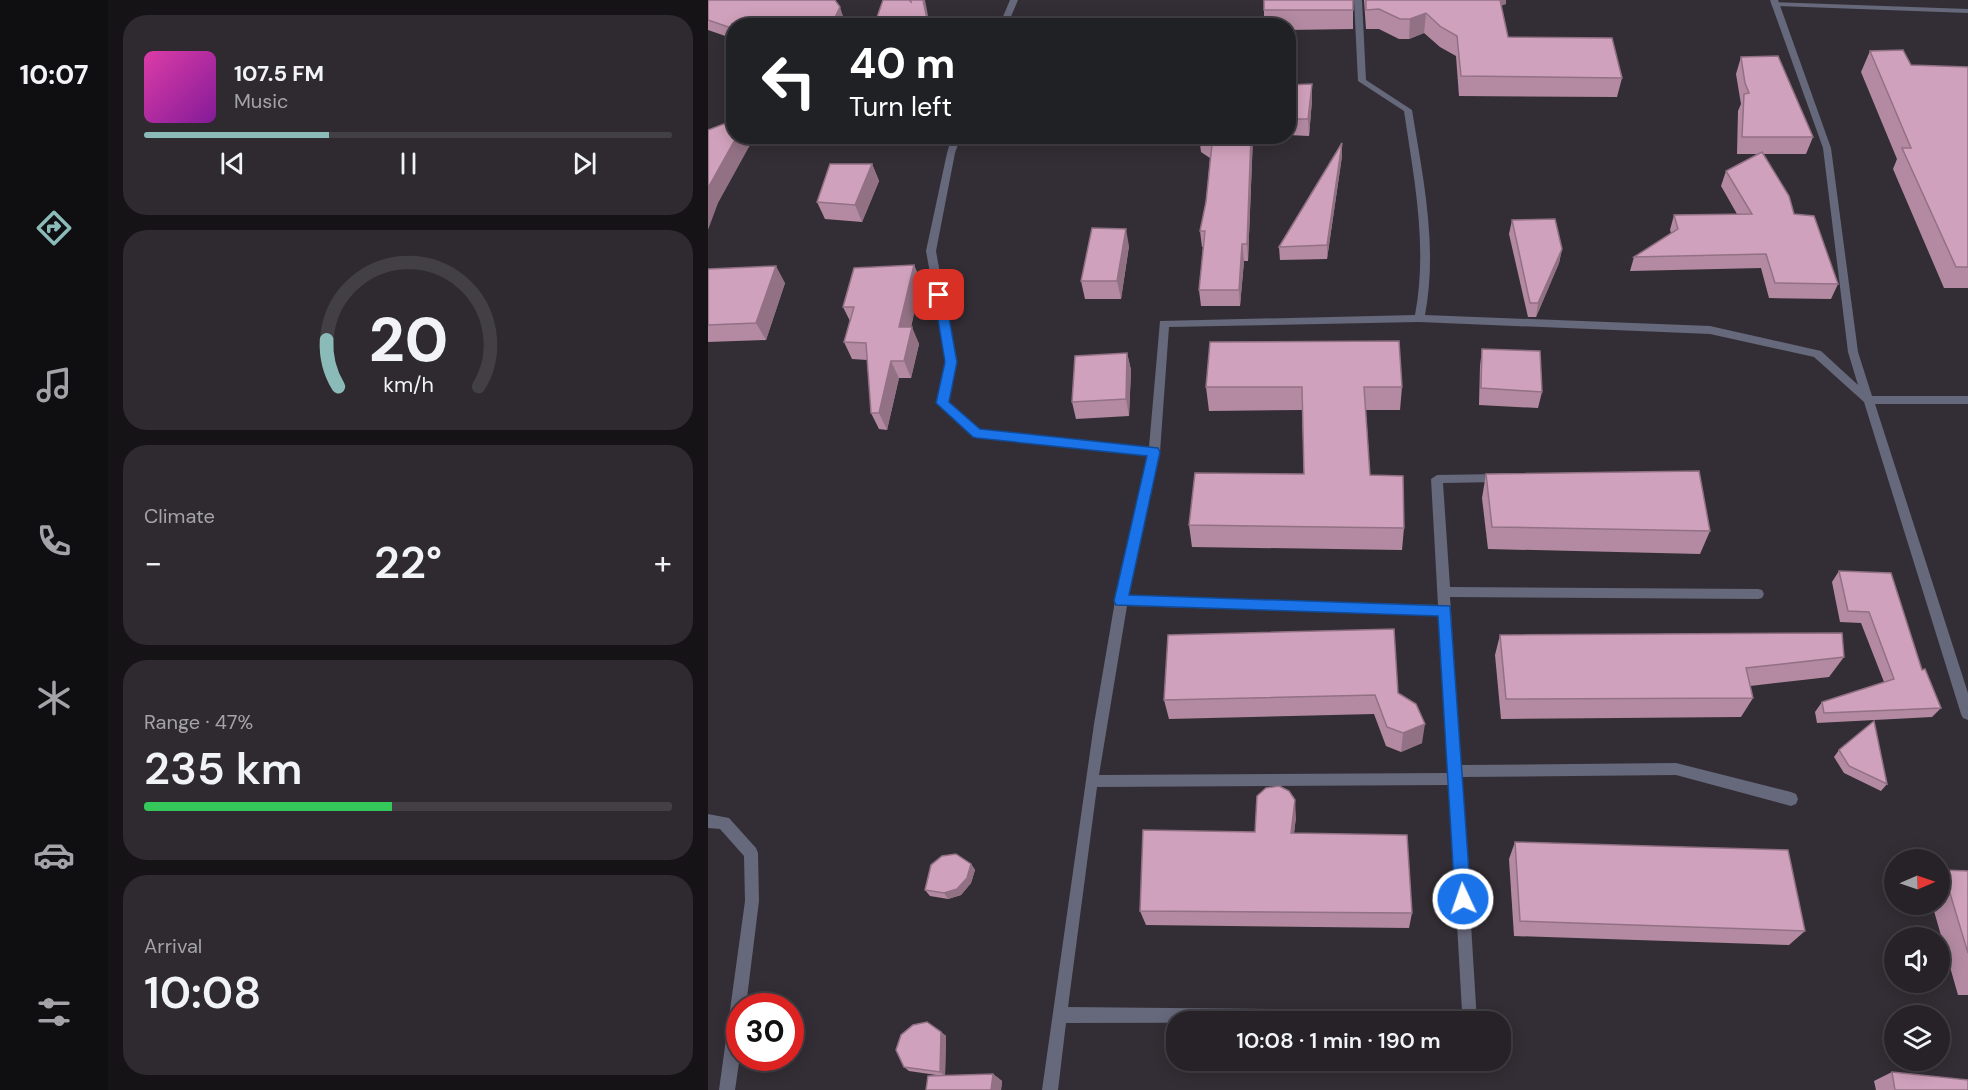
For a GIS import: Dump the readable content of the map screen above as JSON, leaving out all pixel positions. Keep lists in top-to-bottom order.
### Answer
{
  "north": "right",
  "page": {
    "tabs": "10:07",
    "turn": ["40 m", "Turn left"],
    "song": ["107.5 FM", "Music"],
    "tile": [
      "Climate",
      ["Range · 47%", "235 km"],
      ["Arrival", "10:08"]
    ],
    "heat": ["−", "22°", "+"],
    "limit": "30",
    "trip": "10:08 · 1 min · 190 m",
    "gauge": ["20", "km/h"]
  }
}
